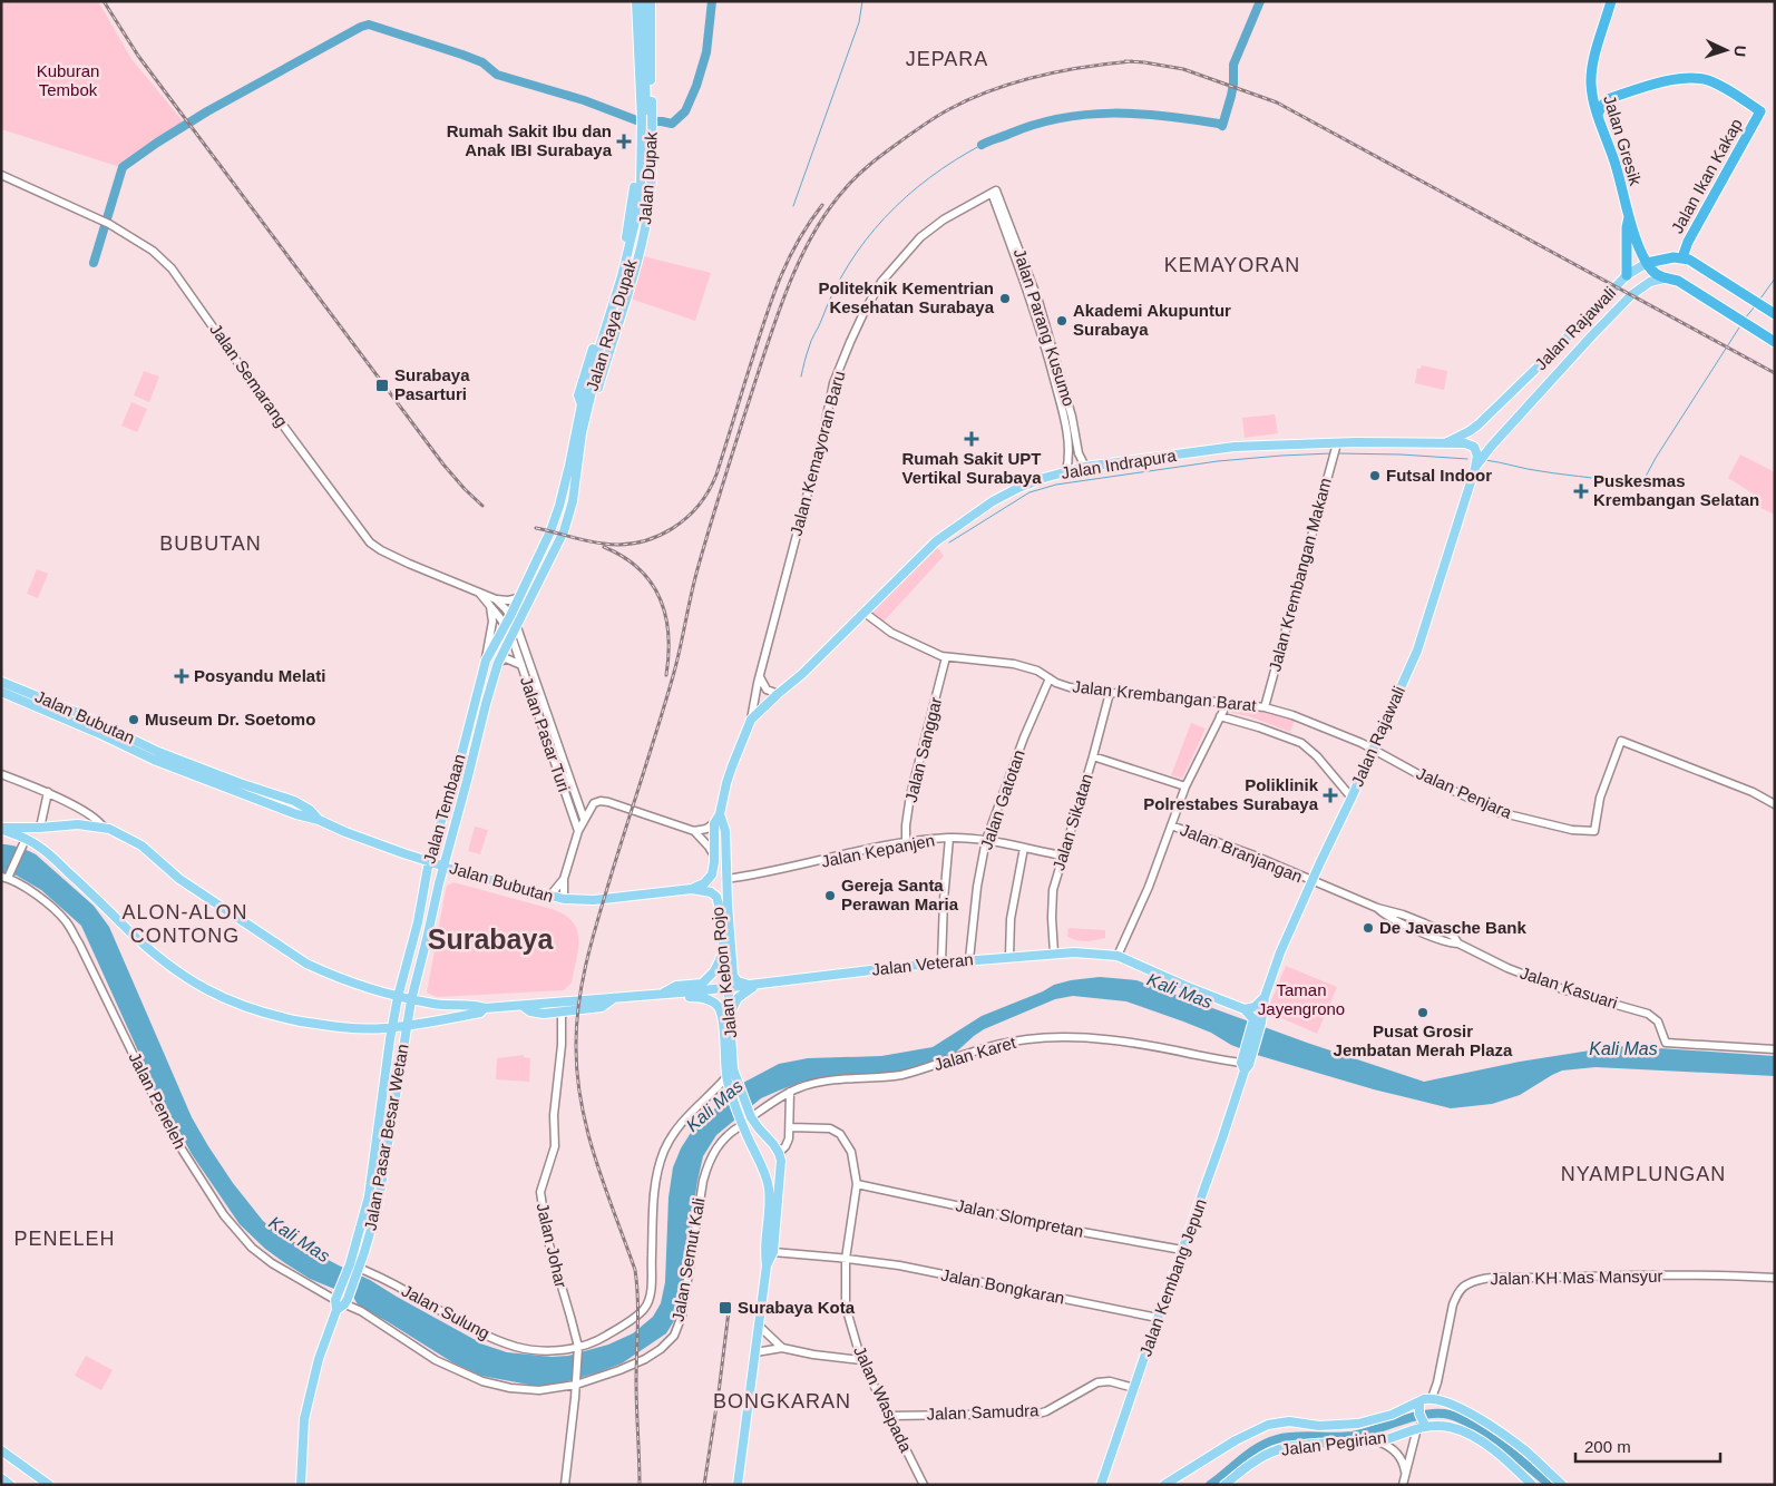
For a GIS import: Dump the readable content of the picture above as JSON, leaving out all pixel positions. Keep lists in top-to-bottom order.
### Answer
{
  "streets": {
    "highway": ["Jalan Gresik", "Jalan Ikan Kakap"],
    "main road": [
      "Jalan Dupak",
      "Jalan Raya Dupak",
      "Jalan Rajawali",
      "Jalan Indrapura",
      "Jalan Bubutan",
      "Jalan Tembaan",
      "Jalan Veteran",
      "Jalan Kebon Rojo",
      "Jalan Pasar Besar Wetan",
      "Jalan Kembang Jepun",
      "Jalan Pegirian"
    ],
    "street": [
      "Jalan Parang Kusumo",
      "Jalan Semarang",
      "Jalan Kemayoran Baru",
      "Jalan Krembangan Makam",
      "Jalan Krembangan Barat",
      "Jalan Pasar Turi",
      "Jalan Sanggar",
      "Jalan Penjara",
      "Jalan Gatotan",
      "Jalan Sikatan",
      "Jalan Kepanjen",
      "Jalan Branjangan",
      "Jalan Kasuari",
      "Jalan Karet",
      "Jalan Peneleh",
      "Jalan Slompretan",
      "Jalan Johar",
      "Jalan Semut Kali",
      "Jalan KH Mas Mansyur",
      "Jalan Bongkaran",
      "Jalan Sulung",
      "Jalan Waspada",
      "Jalan Samudra"
    ]
  },
  "crossings": [
    ["Jalan Gresik", "Jalan Rajawali"],
    ["Jalan Dupak", "Jalan Raya Dupak"],
    ["Jalan Raya Dupak", "Jalan Semarang"],
    ["Jalan Raya Dupak", "Jalan Pasar Turi"],
    ["Jalan Raya Dupak", "Jalan Tembaan"],
    ["Jalan Parang Kusumo", "Jalan Kemayoran Baru"],
    ["Jalan Parang Kusumo", "Jalan Indrapura"],
    ["Jalan Rajawali", "Jalan Indrapura"],
    ["Jalan Rajawali", "Jalan Krembangan Barat"],
    ["Jalan Rajawali", "Jalan Penjara"],
    ["Jalan Rajawali", "Jalan Branjangan"],
    ["Jalan Rajawali", "Jalan Kasuari"],
    ["Jalan Rajawali", "Jalan Kembang Jepun"],
    ["Jalan Semarang", "Jalan Pasar Turi"],
    ["Jalan Kemayoran Baru", "Jalan Indrapura"],
    ["Jalan Indrapura", "Jalan Krembangan Makam"],
    ["Jalan Indrapura", "Jalan Krembangan Barat"],
    ["Jalan Indrapura", "Jalan Kebon Rojo"],
    ["Jalan Krembangan Makam", "Jalan Krembangan Barat"],
    ["Jalan Krembangan Barat", "Jalan Sanggar"],
    ["Jalan Krembangan Barat", "Jalan Penjara"],
    ["Jalan Krembangan Barat", "Jalan Gatotan"],
    ["Jalan Krembangan Barat", "Jalan Sikatan"],
    ["Jalan Bubutan", "Jalan Pasar Turi"],
    ["Jalan Bubutan", "Jalan Tembaan"],
    ["Jalan Bubutan", "Jalan Kebon Rojo"],
    ["Jalan Pasar Turi", "Jalan Tembaan"],
    ["Jalan Sanggar", "Jalan Kepanjen"],
    ["Jalan Gatotan", "Jalan Kepanjen"],
    ["Jalan Gatotan", "Jalan Veteran"],
    ["Jalan Tembaan", "Jalan Pasar Besar Wetan"],
    ["Jalan Sikatan", "Jalan Kepanjen"],
    ["Jalan Sikatan", "Jalan Veteran"],
    ["Jalan Kepanjen", "Jalan Kebon Rojo"],
    ["Jalan Branjangan", "Jalan Kasuari"],
    ["Jalan Veteran", "Jalan Kebon Rojo"],
    ["Jalan Kebon Rojo", "Jalan Sulung"],
    ["Jalan Karet", "Jalan Kembang Jepun"],
    ["Jalan Peneleh", "Jalan Pasar Besar Wetan"],
    ["Jalan Peneleh", "Jalan Semut Kali"],
    ["Jalan Pasar Besar Wetan", "Jalan Semut Kali"],
    ["Jalan Pasar Besar Wetan", "Jalan Sulung"],
    ["Jalan Slompretan", "Jalan Kembang Jepun"],
    ["Jalan Slompretan", "Jalan Waspada"],
    ["Jalan Johar", "Jalan Semut Kali"],
    ["Jalan Johar", "Jalan Sulung"],
    ["Jalan Kembang Jepun", "Jalan Bongkaran"],
    ["Jalan Kembang Jepun", "Jalan Samudra"],
    ["Jalan Bongkaran", "Jalan Waspada"],
    ["Jalan Waspada", "Jalan Samudra"]
  ],
  "districts": [
    "JEPARA",
    "KEMAYORAN",
    "BUBUTAN",
    "ALON-ALON CONTONG",
    "Surabaya",
    "NYAMPLUNGAN",
    "PENELEH",
    "BONGKARAN"
  ],
  "water": ["Kali Mas"],
  "parks": ["Kuburan Tembok", "Taman Jayengrono"],
  "places": {
    "health": [
      "Rumah Sakit Ibu dan Anak IBI Surabaya",
      "Rumah Sakit UPT Vertikal Surabaya",
      "Puskesmas Krembangan Selatan",
      "Posyandu Melati",
      "Poliklinik Polrestabes Surabaya"
    ],
    "other": [
      "Politeknik Kementrian Kesehatan Surabaya",
      "Akademi Akupuntur Surabaya",
      "Futsal Indoor",
      "Museum Dr. Soetomo",
      "Gereja Santa Perawan Maria",
      "De Javasche Bank",
      "Pusat Grosir Jembatan Merah Plaza"
    ],
    "transit": ["Surabaya Pasarturi", "Surabaya Kota"]
  },
  "scale_bar": "200 m",
  "north": "right"
}
